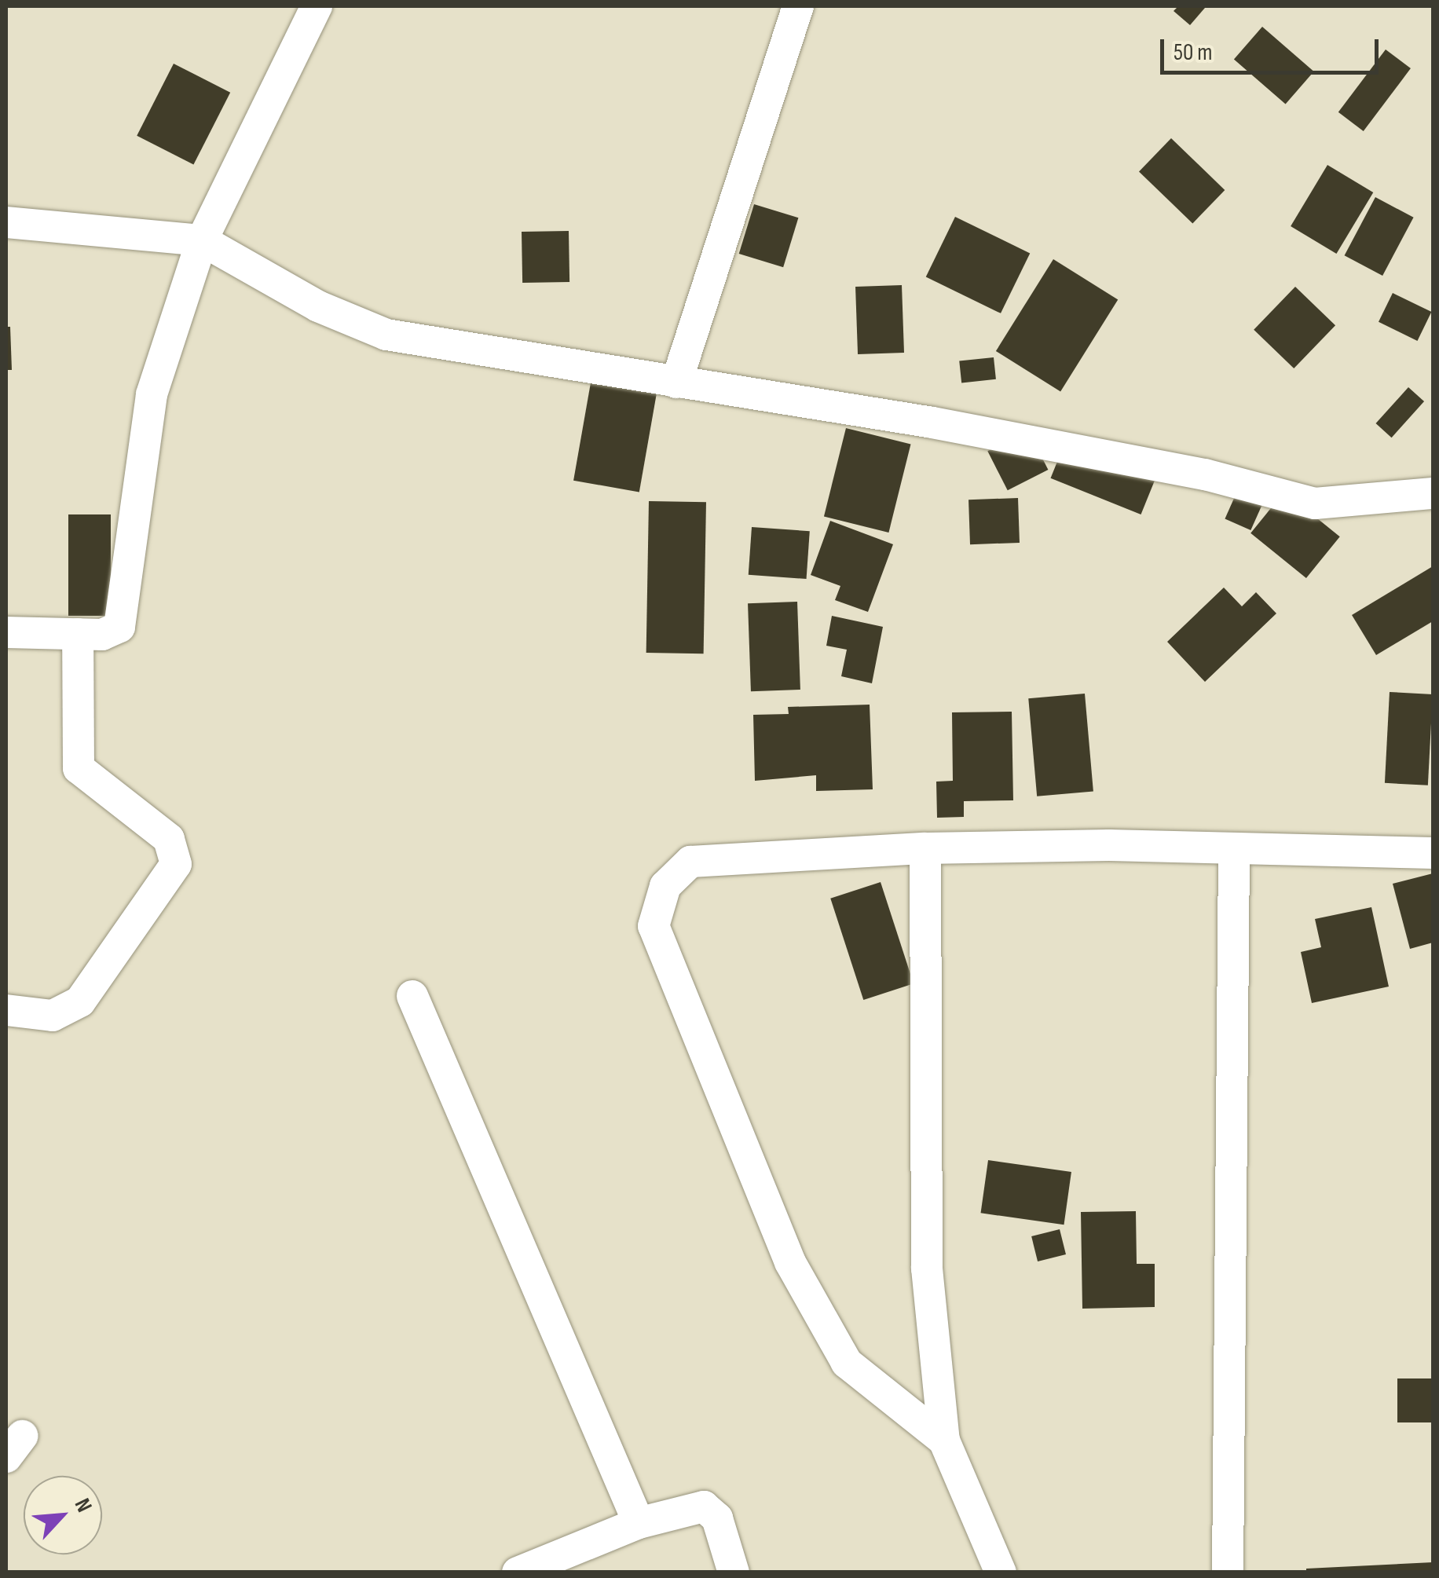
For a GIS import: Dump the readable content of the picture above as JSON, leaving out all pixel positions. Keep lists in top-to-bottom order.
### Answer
{
  "scale_bar": "50 m",
  "north": "top right"
}
